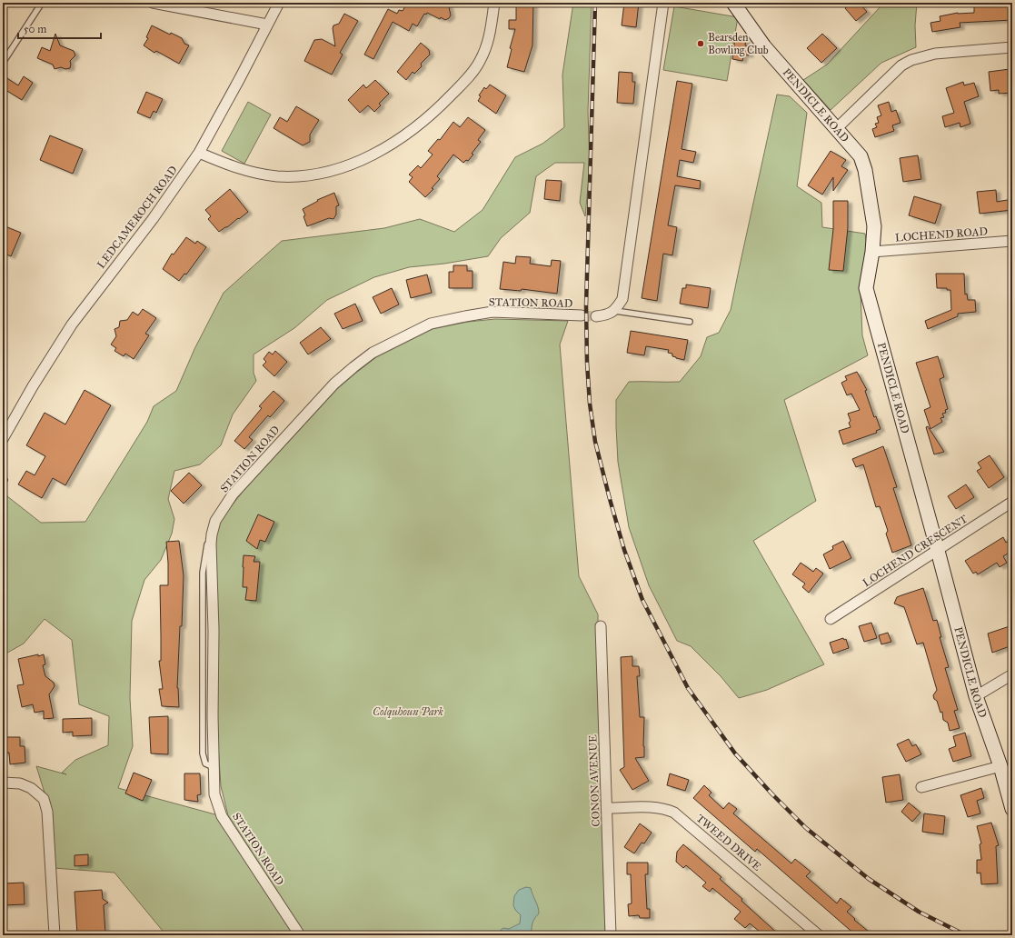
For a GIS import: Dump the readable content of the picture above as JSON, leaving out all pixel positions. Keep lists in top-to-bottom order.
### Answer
{
  "streets": {
    "street": [
      "PENDICLE ROAD",
      "LEDCAMEROCH ROAD",
      "LOCHEND ROAD",
      "STATION ROAD",
      "LOCHEND CRESCENT",
      "CONON AVENUE",
      "TWEED DRIVE"
    ]
  },
  "crossings": [
    ["PENDICLE ROAD", "LOCHEND ROAD"],
    ["PENDICLE ROAD", "LOCHEND CRESCENT"],
    ["CONON AVENUE", "TWEED DRIVE"]
  ],
  "parks": ["Colquhoun Park"],
  "places": ["Bearsden Bowling Club"],
  "scale_bar": "50 m"
}
